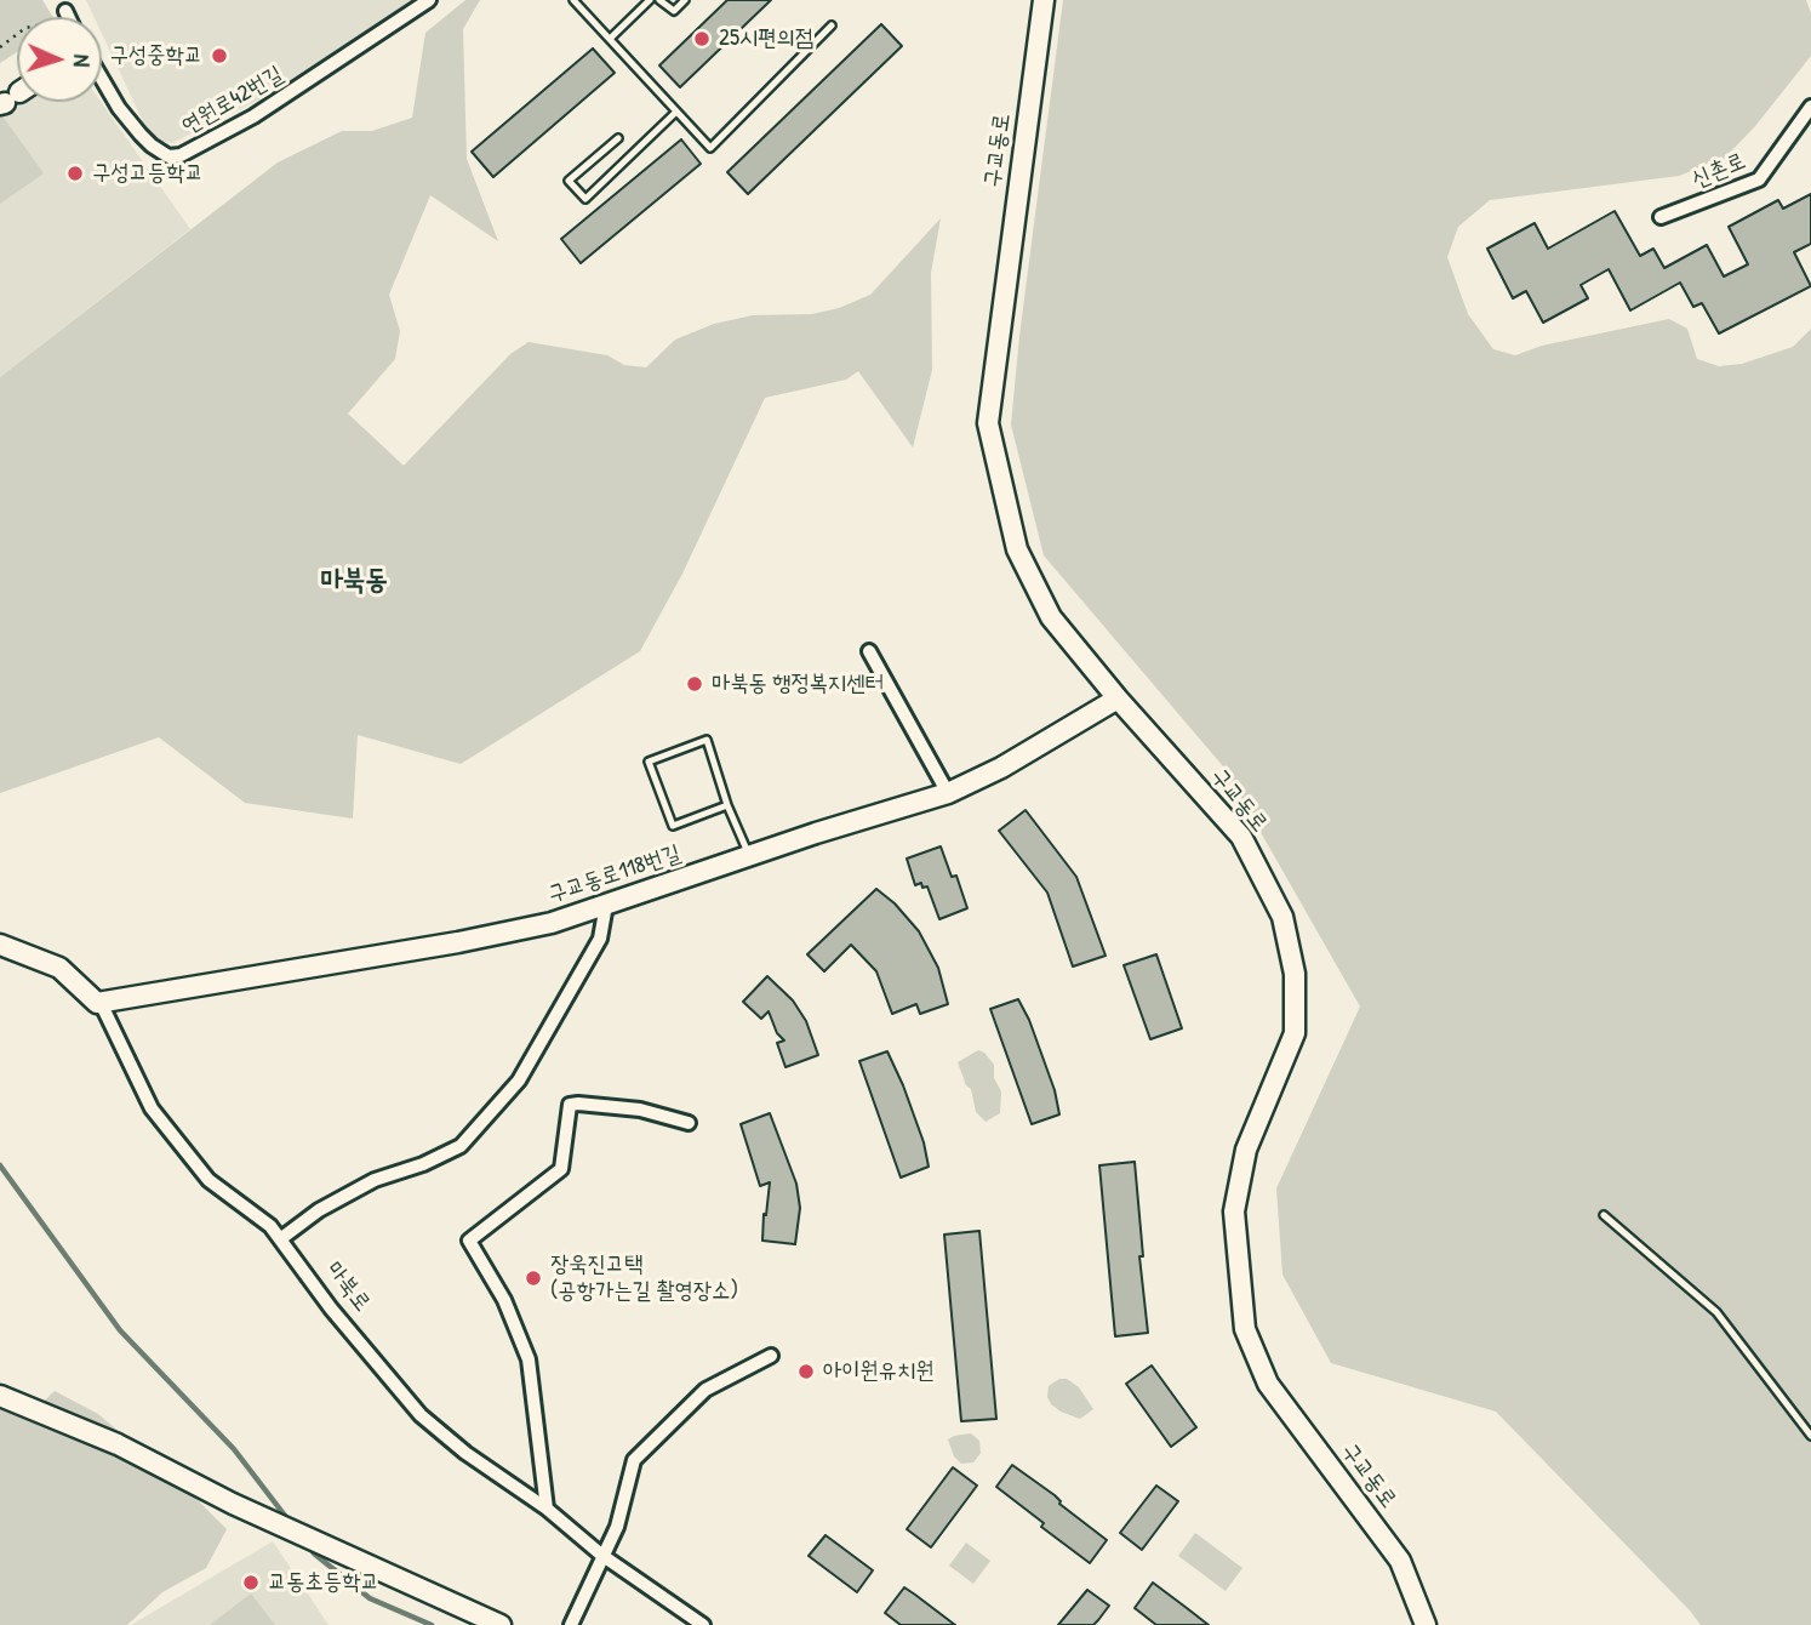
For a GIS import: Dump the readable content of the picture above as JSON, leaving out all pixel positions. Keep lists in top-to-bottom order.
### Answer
{
  "streets": {
    "street": [
      "연원로42번길",
      "구교동로",
      "신촌로",
      "구교동로118번길",
      "마북로"
    ]
  },
  "crossings": [
    ["구교동로", "구교동로118번길"],
    ["구교동로118번길", "마북로"]
  ],
  "districts": ["마북동"],
  "places": [
    "25시편의점",
    "구성중학교",
    "구성고등학교",
    "마북동 행정복지센터",
    "장욱진고택 (공항가는길 촬영장소)",
    "아이원유치원",
    "교동초등학교"
  ],
  "north": "right"
}
